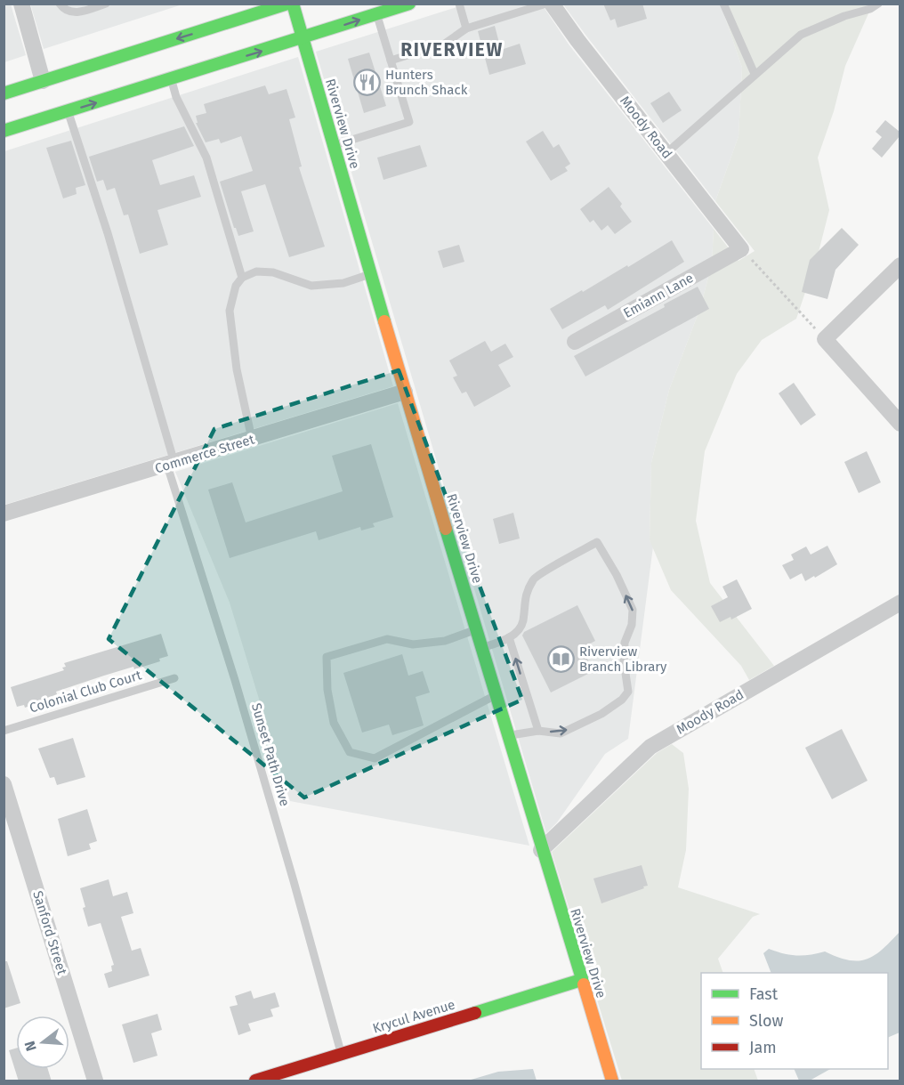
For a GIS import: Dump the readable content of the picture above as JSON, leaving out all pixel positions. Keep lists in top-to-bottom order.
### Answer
{
  "streets": {
    "street": [
      "Riverview Drive",
      "Moody Road",
      "Emiann Lane",
      "Commerce Street",
      "Sanford Street",
      "Krycul Avenue"
    ],
    "lane": ["Colonial Club Court", "Sunset Path Drive"]
  },
  "crossings": [
    ["Riverview Drive", "Moody Road"],
    ["Riverview Drive", "Commerce Street"],
    ["Riverview Drive", "Krycul Avenue"],
    ["Moody Road", "Emiann Lane"],
    ["Commerce Street", "Sunset Path Drive"],
    ["Sunset Path Drive", "Krycul Avenue"]
  ],
  "districts": ["RIVERVIEW"],
  "places": {
    "restaurant": ["Hunters Brunch Shack"],
    "library": ["Riverview Branch Library"]
  },
  "legend": ["Fast", "Slow", "Jam"],
  "north": "left"
}
